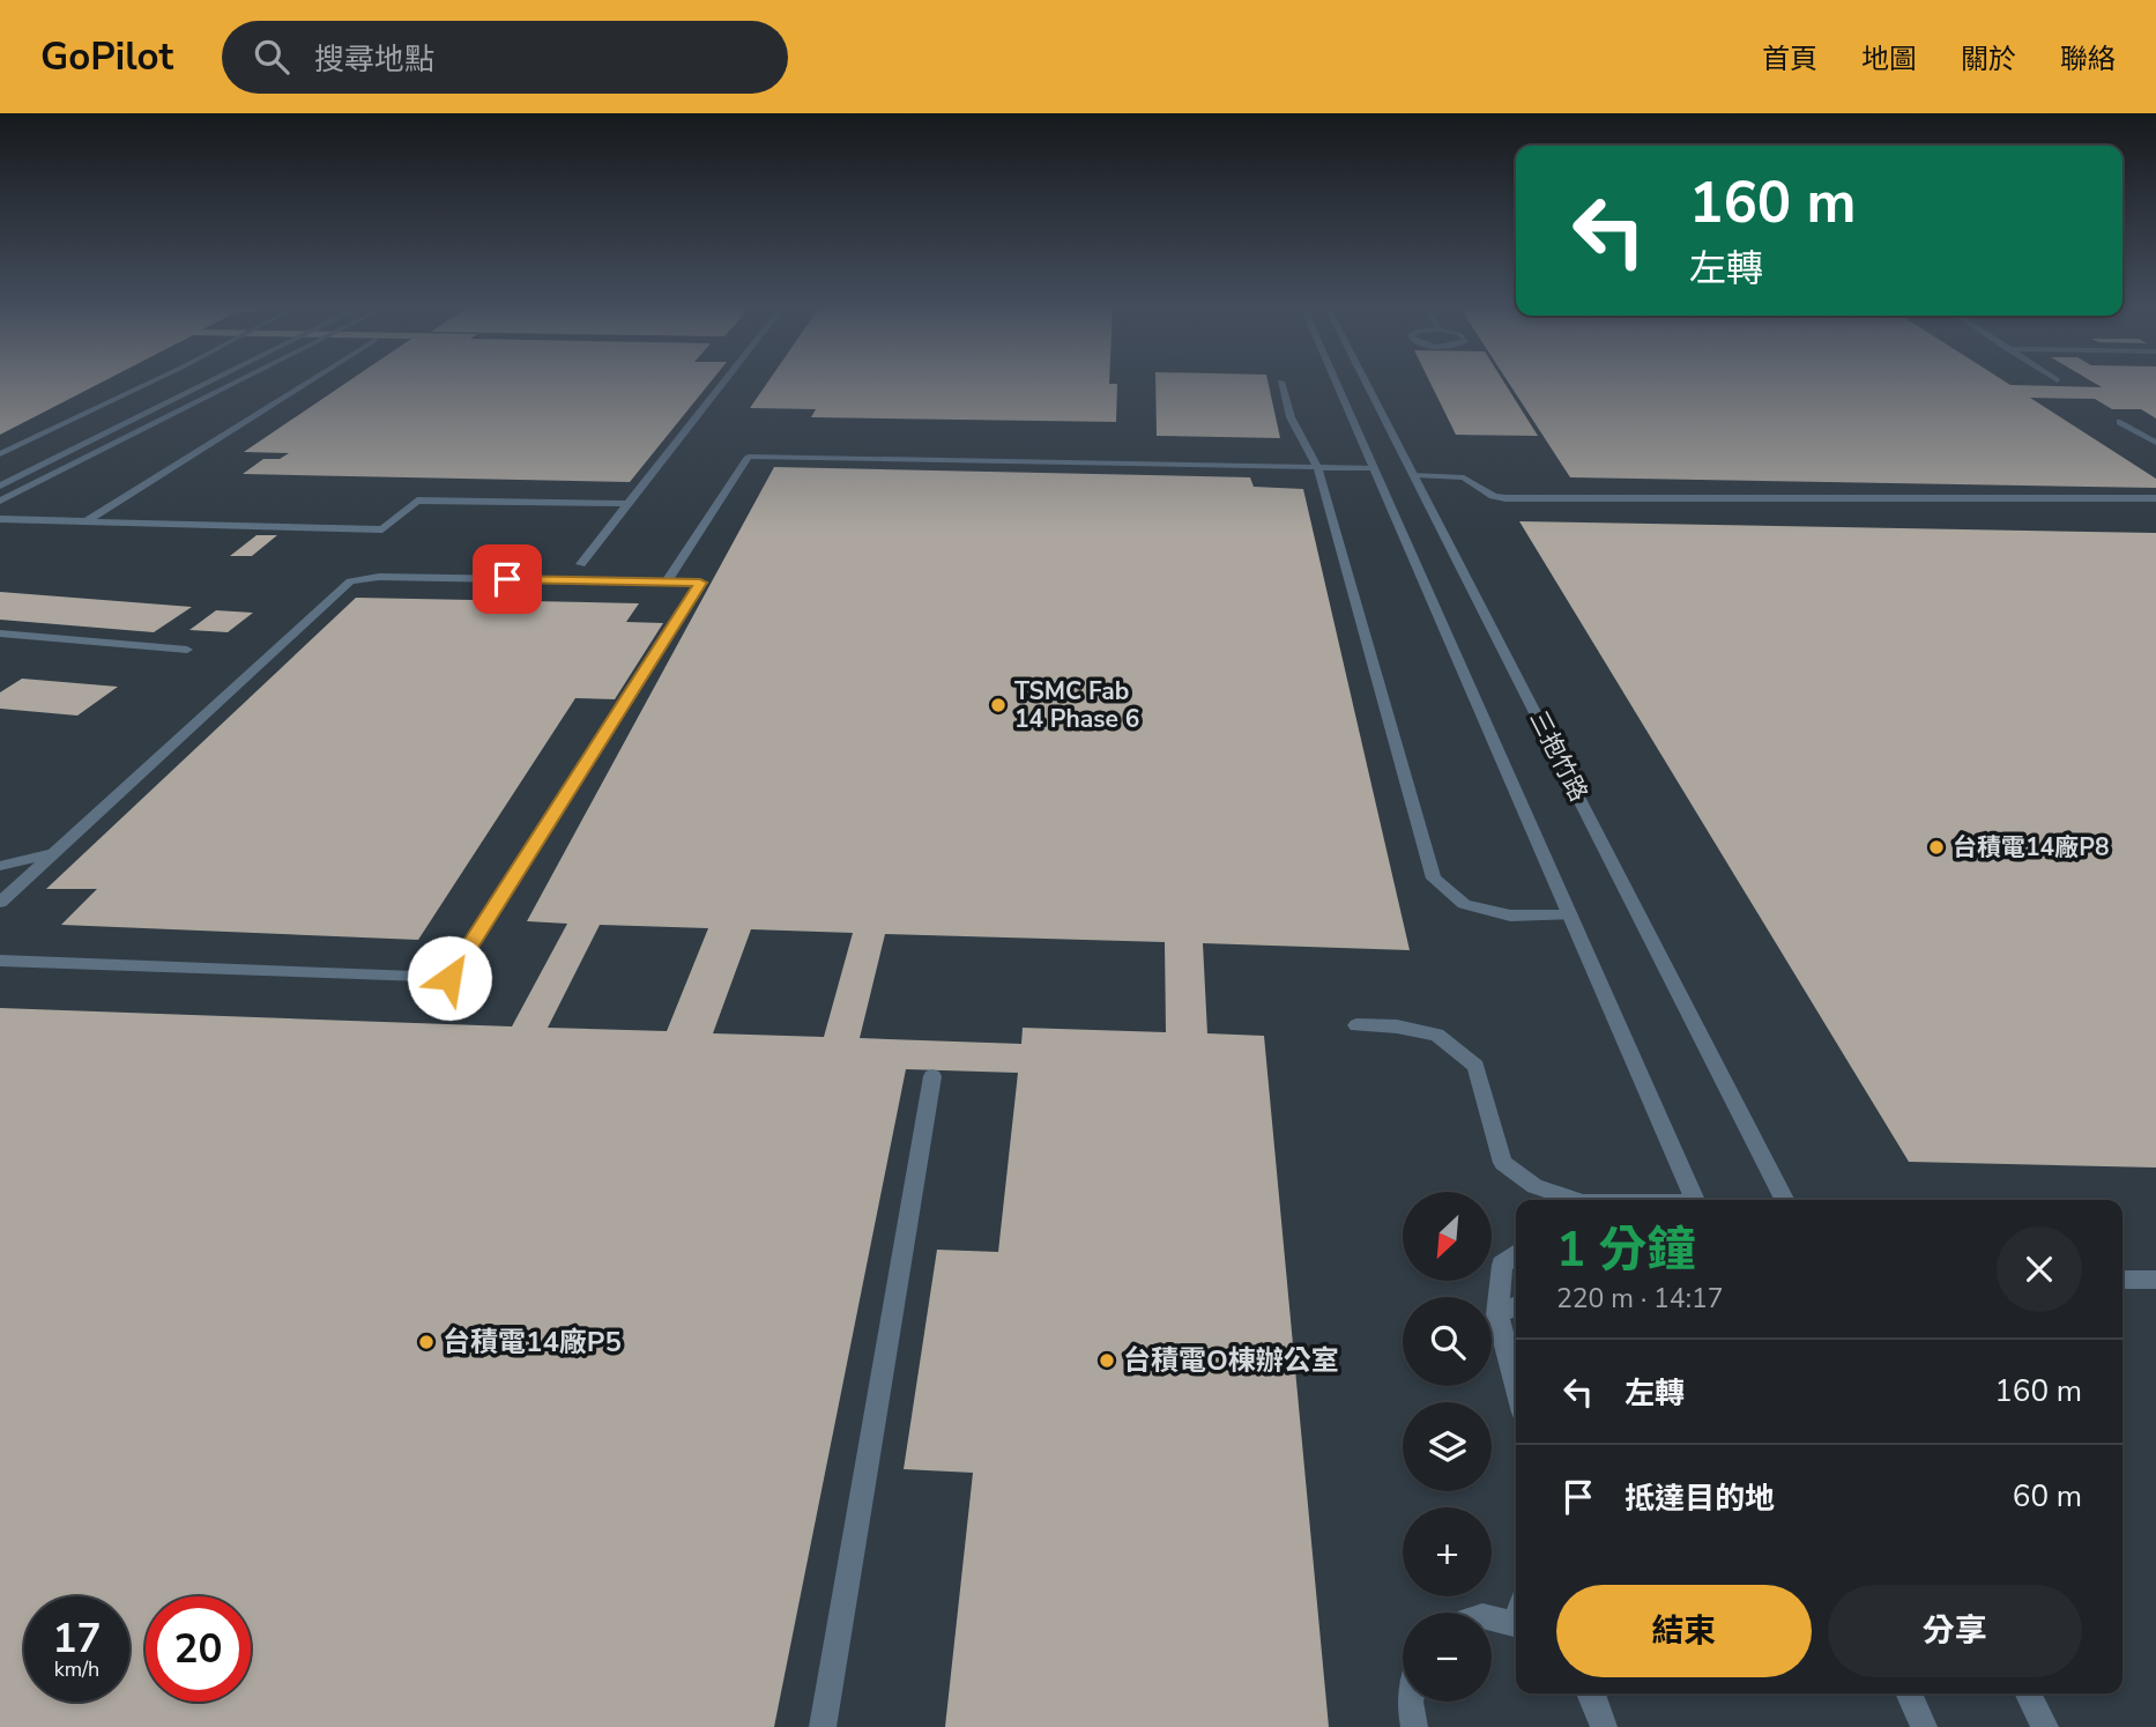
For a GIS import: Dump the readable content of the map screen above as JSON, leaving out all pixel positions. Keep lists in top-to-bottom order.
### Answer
{
  "streets": {
    "street": ["三抱竹路"]
  },
  "places": [
    "TSMC Fab 14 Phase 6",
    "台積電14廠P8",
    "台積電14廠P5",
    "台積電O棟辦公室"
  ],
  "north": "bottom left",
  "page": {
    "header": "GoPilot",
    "search": "搜尋地點",
    "nav": [
      "首頁",
      "地圖",
      "關於",
      "聯絡"
    ],
    "turn": ["160 m", "左轉"],
    "map_buttons": ["+", "−"],
    "heading": ["1 分鐘", "220 m · 14:17"],
    "list": [
      {
        "name": "左轉",
        "value": "160 m"
      },
      {
        "name": "抵達目的地",
        "value": "60 m"
      }
    ],
    "buttons": ["結束", "分享"],
    "speed": "17 km/h",
    "limit": "20"
  }
}
